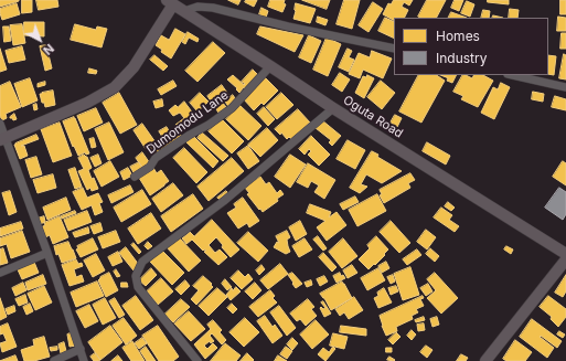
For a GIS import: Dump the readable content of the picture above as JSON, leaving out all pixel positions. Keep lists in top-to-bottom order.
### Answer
{
  "streets": {
    "main road": ["Oguta Road"],
    "street": ["Dumomodu Lane"]
  },
  "crossings": [
    ["Oguta Road", "Dumomodu Lane"]
  ],
  "legend": ["Homes", "Industry"],
  "north": "bottom right"
}
